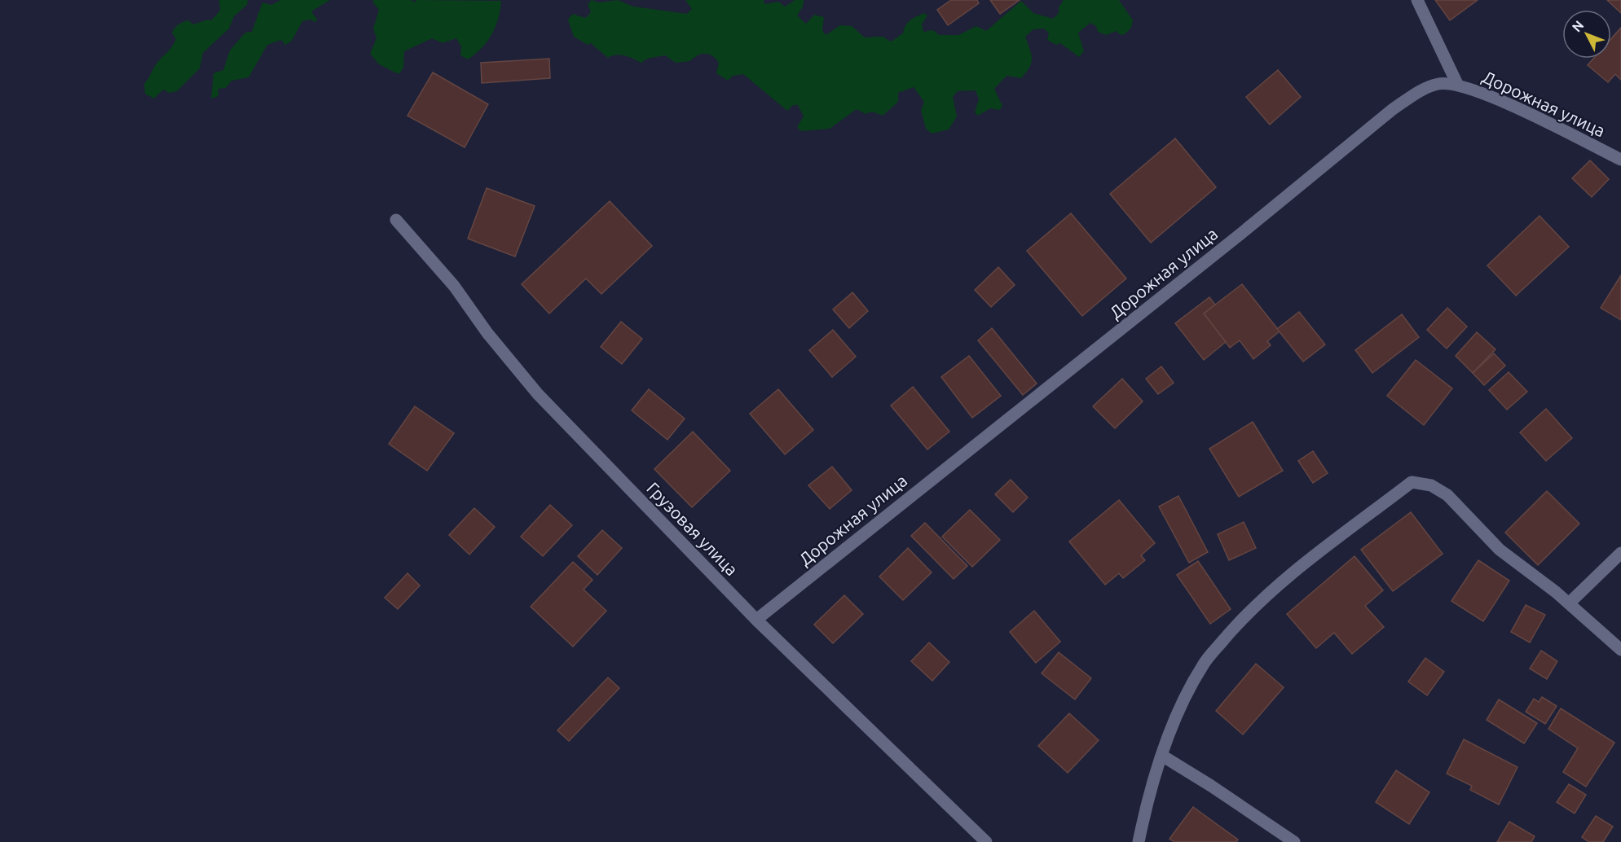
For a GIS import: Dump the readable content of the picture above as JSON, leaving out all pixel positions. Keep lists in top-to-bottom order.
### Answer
{
  "streets": {
    "street": ["Дорожная улица", "Грузовая улица"]
  },
  "crossings": [
    ["Дорожная улица", "Грузовая улица"]
  ],
  "north": "top left"
}
